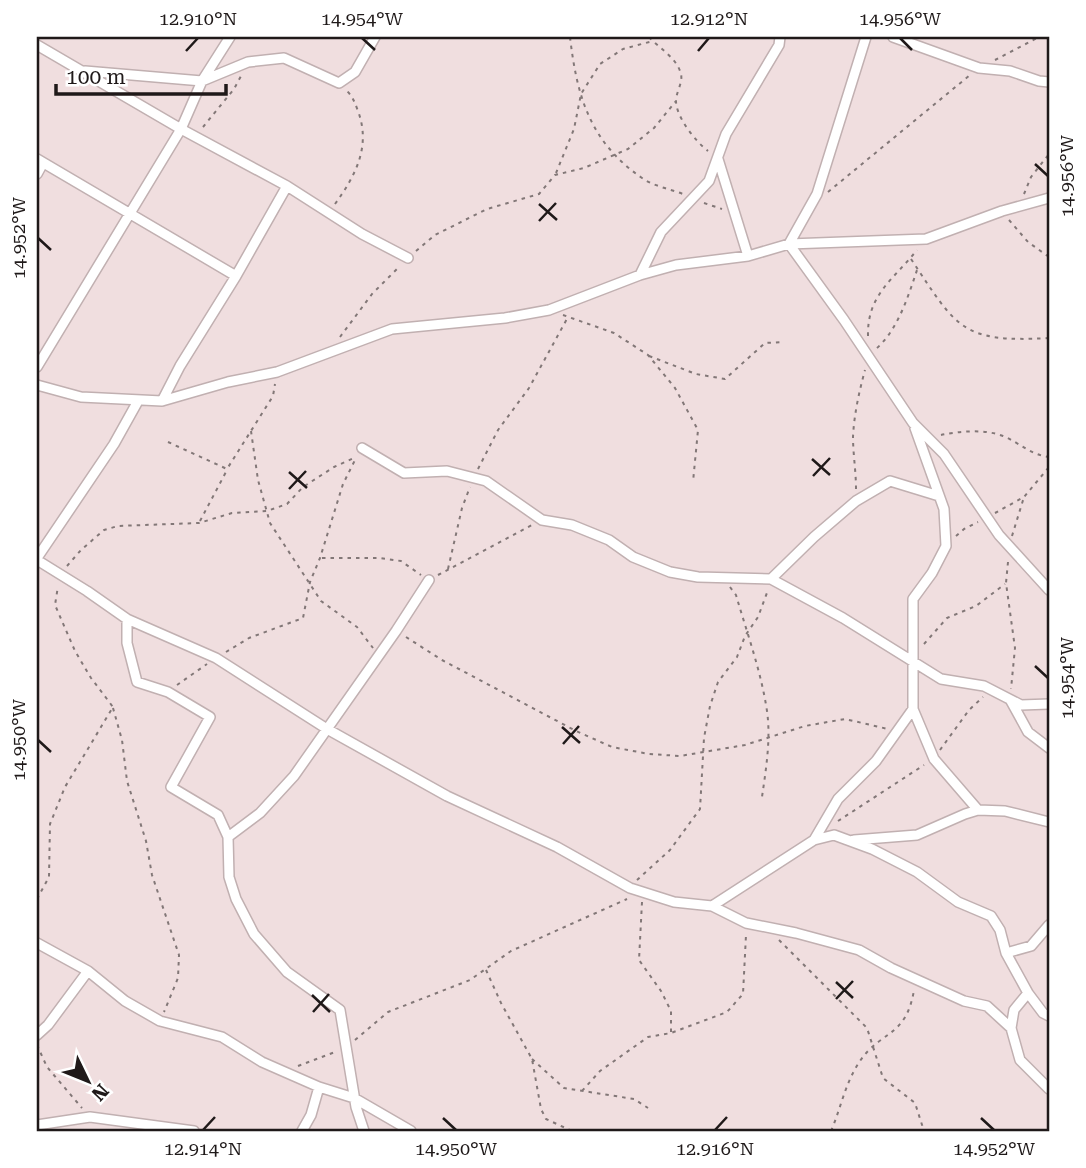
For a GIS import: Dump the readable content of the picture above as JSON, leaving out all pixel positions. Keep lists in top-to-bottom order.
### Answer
{
  "scale_bar": "100 m",
  "north": "bottom right",
  "coordinates": [
    "12.910°N",
    "14.954°W",
    "12.912°N",
    "14.956°W",
    "14.952°W",
    "14.950°W",
    "12.914°N",
    "12.916°N"
  ]
}
